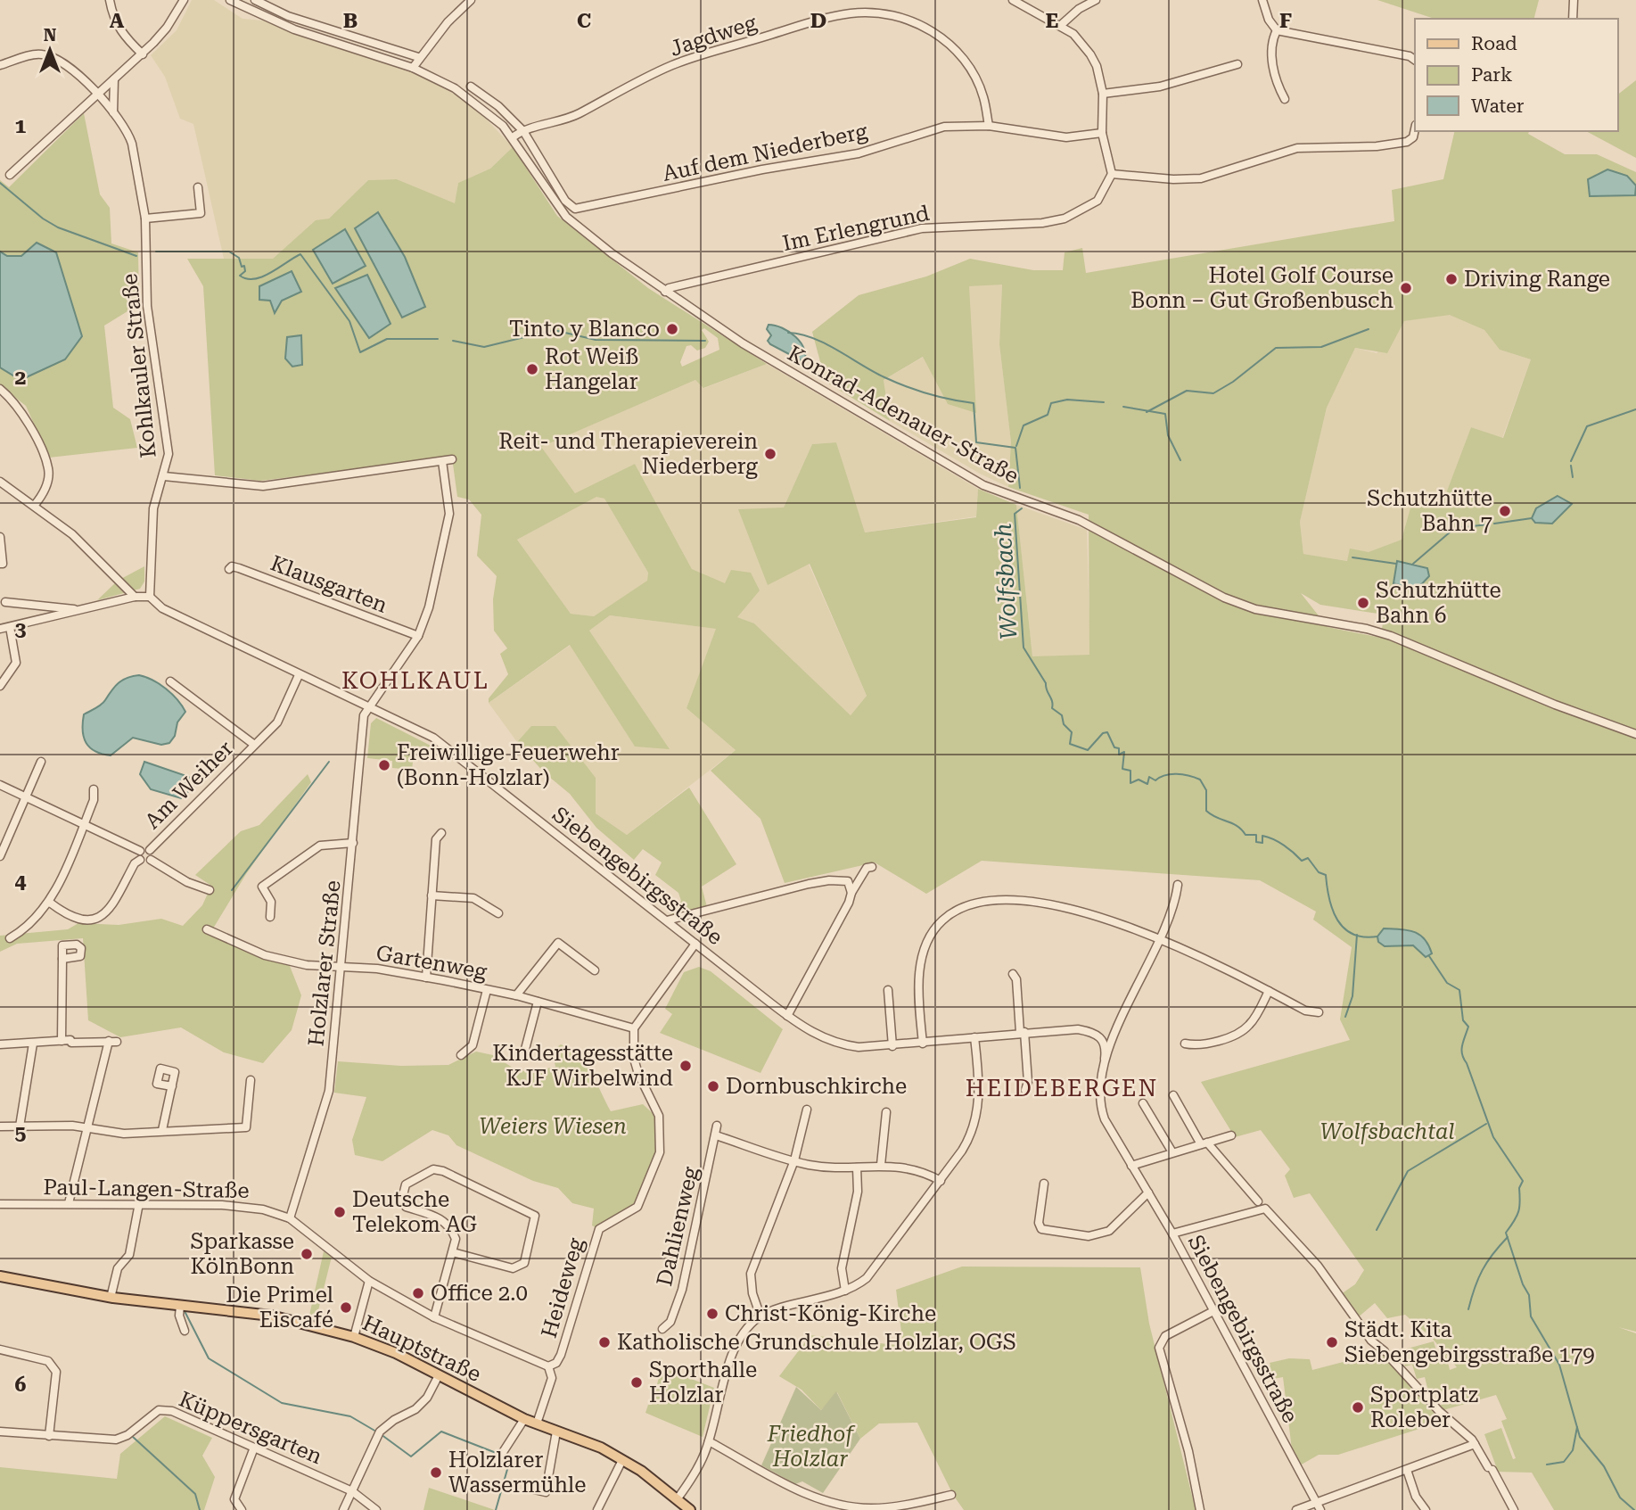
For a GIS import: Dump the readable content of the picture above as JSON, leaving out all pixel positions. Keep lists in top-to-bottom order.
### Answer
{
  "streets": {
    "main road": ["Hauptstraße"],
    "street": [
      "Jagdweg",
      "Auf dem Niederberg",
      "Im Erlengrund",
      "Kohlkauler Straße",
      "Konrad-Adenauer-Straße",
      "Klausgarten",
      "Am Weiher",
      "Siebengebirgsstraße",
      "Gartenweg",
      "Holzlarer Straße",
      "Paul-Langen-Straße",
      "Dahlienweg",
      "Heideweg",
      "Küppersgarten"
    ]
  },
  "crossings": [
    ["Jagdweg", "Auf dem Niederberg"],
    ["Jagdweg", "Konrad-Adenauer-Straße"],
    ["Im Erlengrund", "Konrad-Adenauer-Straße"],
    ["Kohlkauler Straße", "Siebengebirgsstraße"],
    ["Am Weiher", "Siebengebirgsstraße"],
    ["Siebengebirgsstraße", "Holzlarer Straße"],
    ["Gartenweg", "Holzlarer Straße"],
    ["Gartenweg", "Heideweg"],
    ["Holzlarer Straße", "Paul-Langen-Straße"],
    ["Paul-Langen-Straße", "Heideweg"],
    ["Heideweg", "Hauptstraße"]
  ],
  "districts": ["KOHLKAUL", "HEIDEBERGEN"],
  "water": ["Wolfsbach"],
  "parks": ["Weiers Wiesen", "Wolfsbachtal", "Friedhof Holzlar"],
  "places": [
    "Driving Range",
    "Hotel Golf Course Bonn – Gut Großenbusch",
    "Tinto y Blanco",
    "Rot Weiß Hangelar",
    "Reit- und Therapieverein Niederberg",
    "Schutzhütte Bahn 7",
    "Schutzhütte Bahn 6",
    "Freiwillige Feuerwehr (Bonn-Holzlar)",
    "Kindertagesstätte KJF Wirbelwind",
    "Dornbuschkirche",
    "Deutsche Telekom AG",
    "Sparkasse KölnBonn",
    "Office 2.0",
    "Die Primel Eiscafé",
    "Christ-König-Kirche",
    "Katholische Grundschule Holzlar, OGS",
    "Städt. Kita Siebengebirgsstraße 179",
    "Sporthalle Holzlar",
    "Sportplatz Roleber",
    "Holzlarer Wassermühle"
  ],
  "legend": ["Road", "Park", "Water"],
  "north": "top",
  "grid": {
    "columns": [
      "A",
      "B",
      "C",
      "D",
      "E",
      "F"
    ],
    "rows": [
      "1",
      "2",
      "3",
      "4",
      "5",
      "6"
    ]
  }
}
